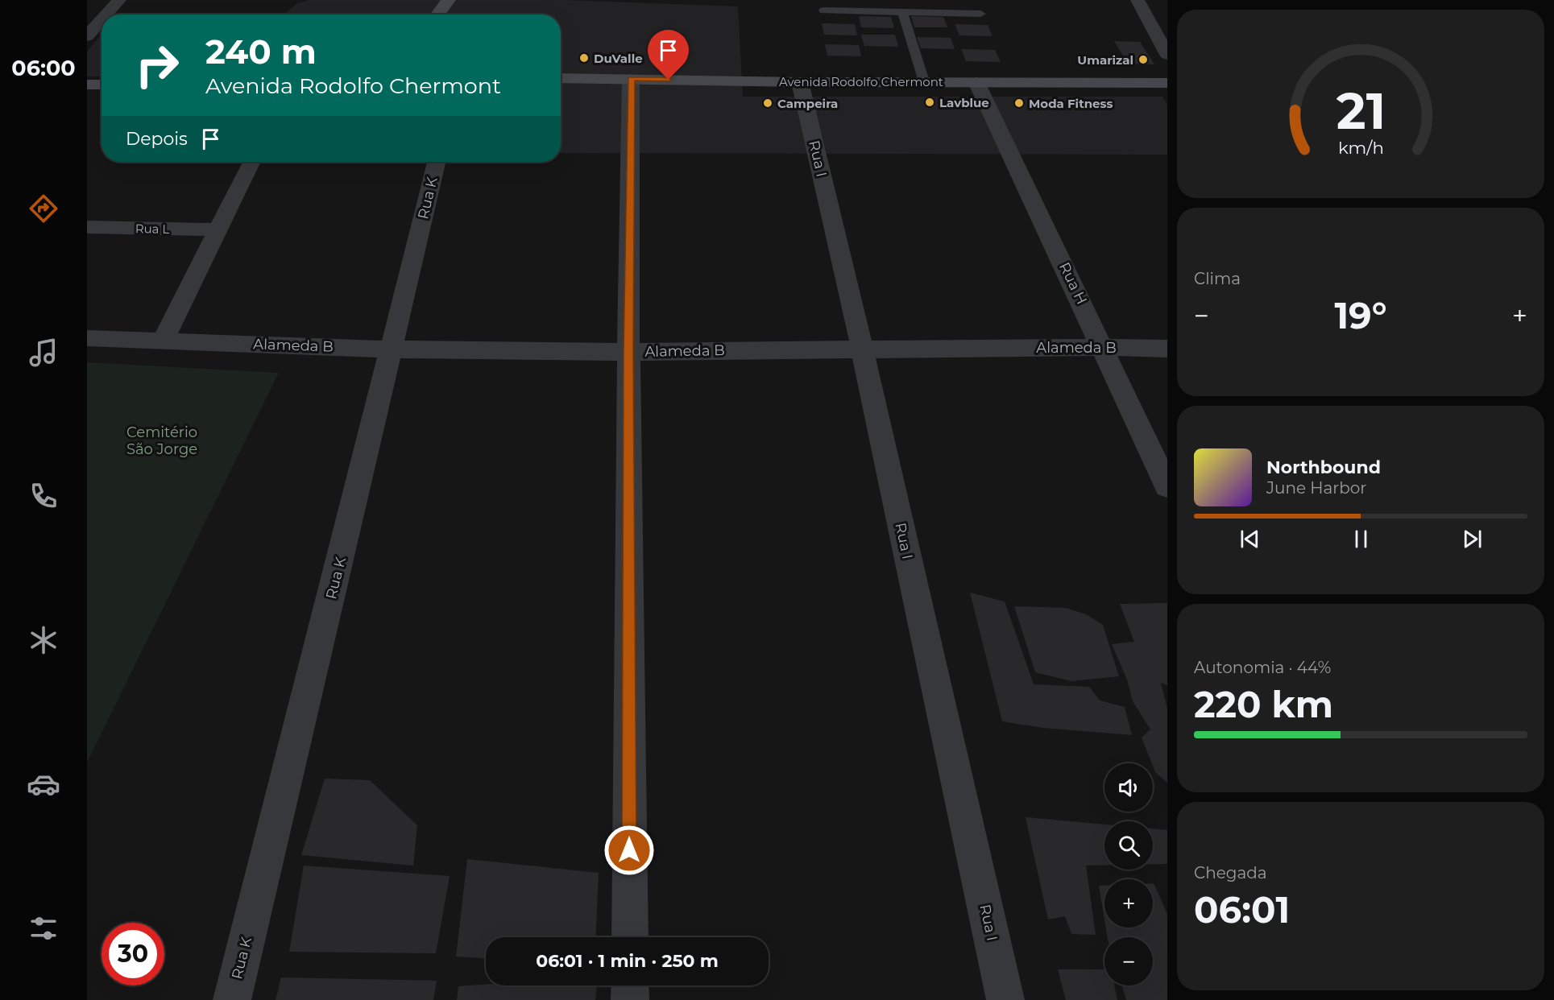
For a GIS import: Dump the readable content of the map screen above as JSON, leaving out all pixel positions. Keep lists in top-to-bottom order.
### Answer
{
  "streets": {
    "main road": ["Avenida Rodolfo Chermont"],
    "street": [
      "Rua I",
      "Rua K",
      "Rua L",
      "Rua H",
      "Alameda B"
    ]
  },
  "crossings": [
    ["Avenida Rodolfo Chermont", "Rua I"],
    ["Avenida Rodolfo Chermont", "Rua H"],
    ["Rua I", "Alameda B"],
    ["Rua K", "Alameda B"],
    ["Rua H", "Alameda B"]
  ],
  "parks": ["Cemitério São Jorge"],
  "places": [
    "DuValle",
    "Umarizal",
    "Lavblue",
    "Campeira",
    "Moda Fitness"
  ],
  "page": {
    "tabs": "06:00",
    "turn": ["240 m", "Avenida Rodolfo Chermont"],
    "then": "Depois",
    "tile": [
      "Clima",
      ["Autonomia · 44%", "220 km"],
      ["Chegada", "06:01"]
    ],
    "heat": ["−", "19°", "+"],
    "song": ["Northbound", "June Harbor"],
    "map_buttons": ["+", "−"],
    "limit": "30",
    "trip": "06:01 · 1 min · 250 m",
    "gauge": ["21", "km/h"]
  }
}
